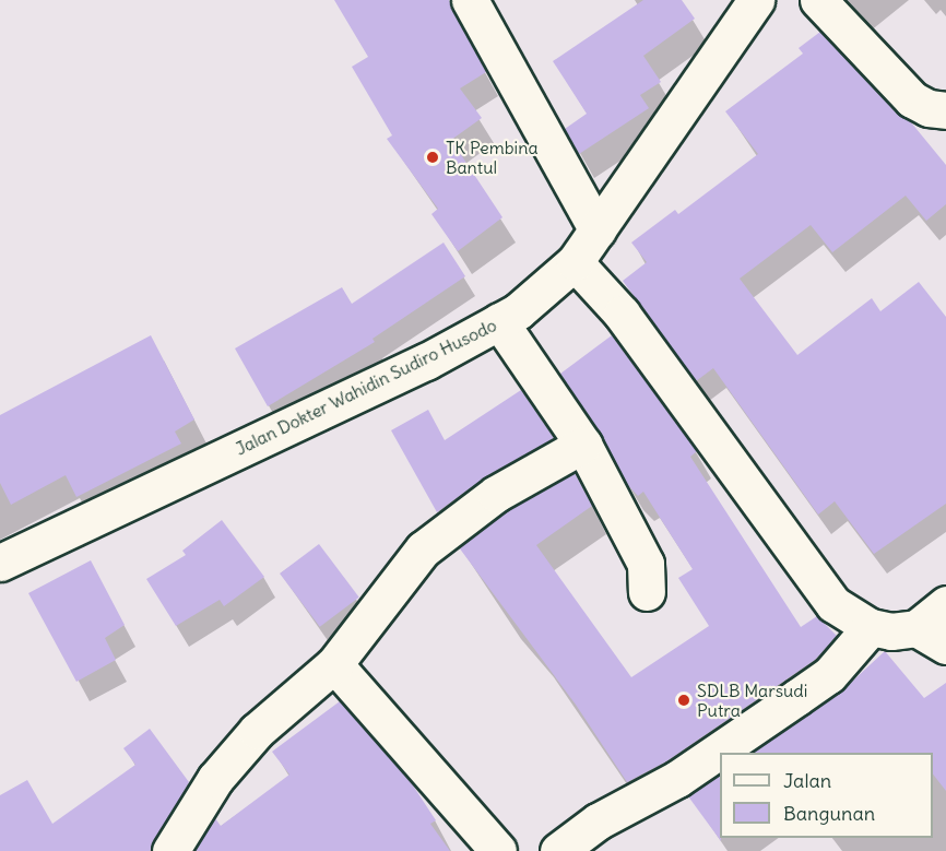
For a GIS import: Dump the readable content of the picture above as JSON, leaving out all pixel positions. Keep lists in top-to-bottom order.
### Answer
{
  "streets": {
    "street": ["Jalan Dokter Wahidin Sudiro Husodo"]
  },
  "places": ["TK Pembina Bantul", "SDLB Marsudi Putra"],
  "legend": ["Jalan", "Bangunan"]
}
